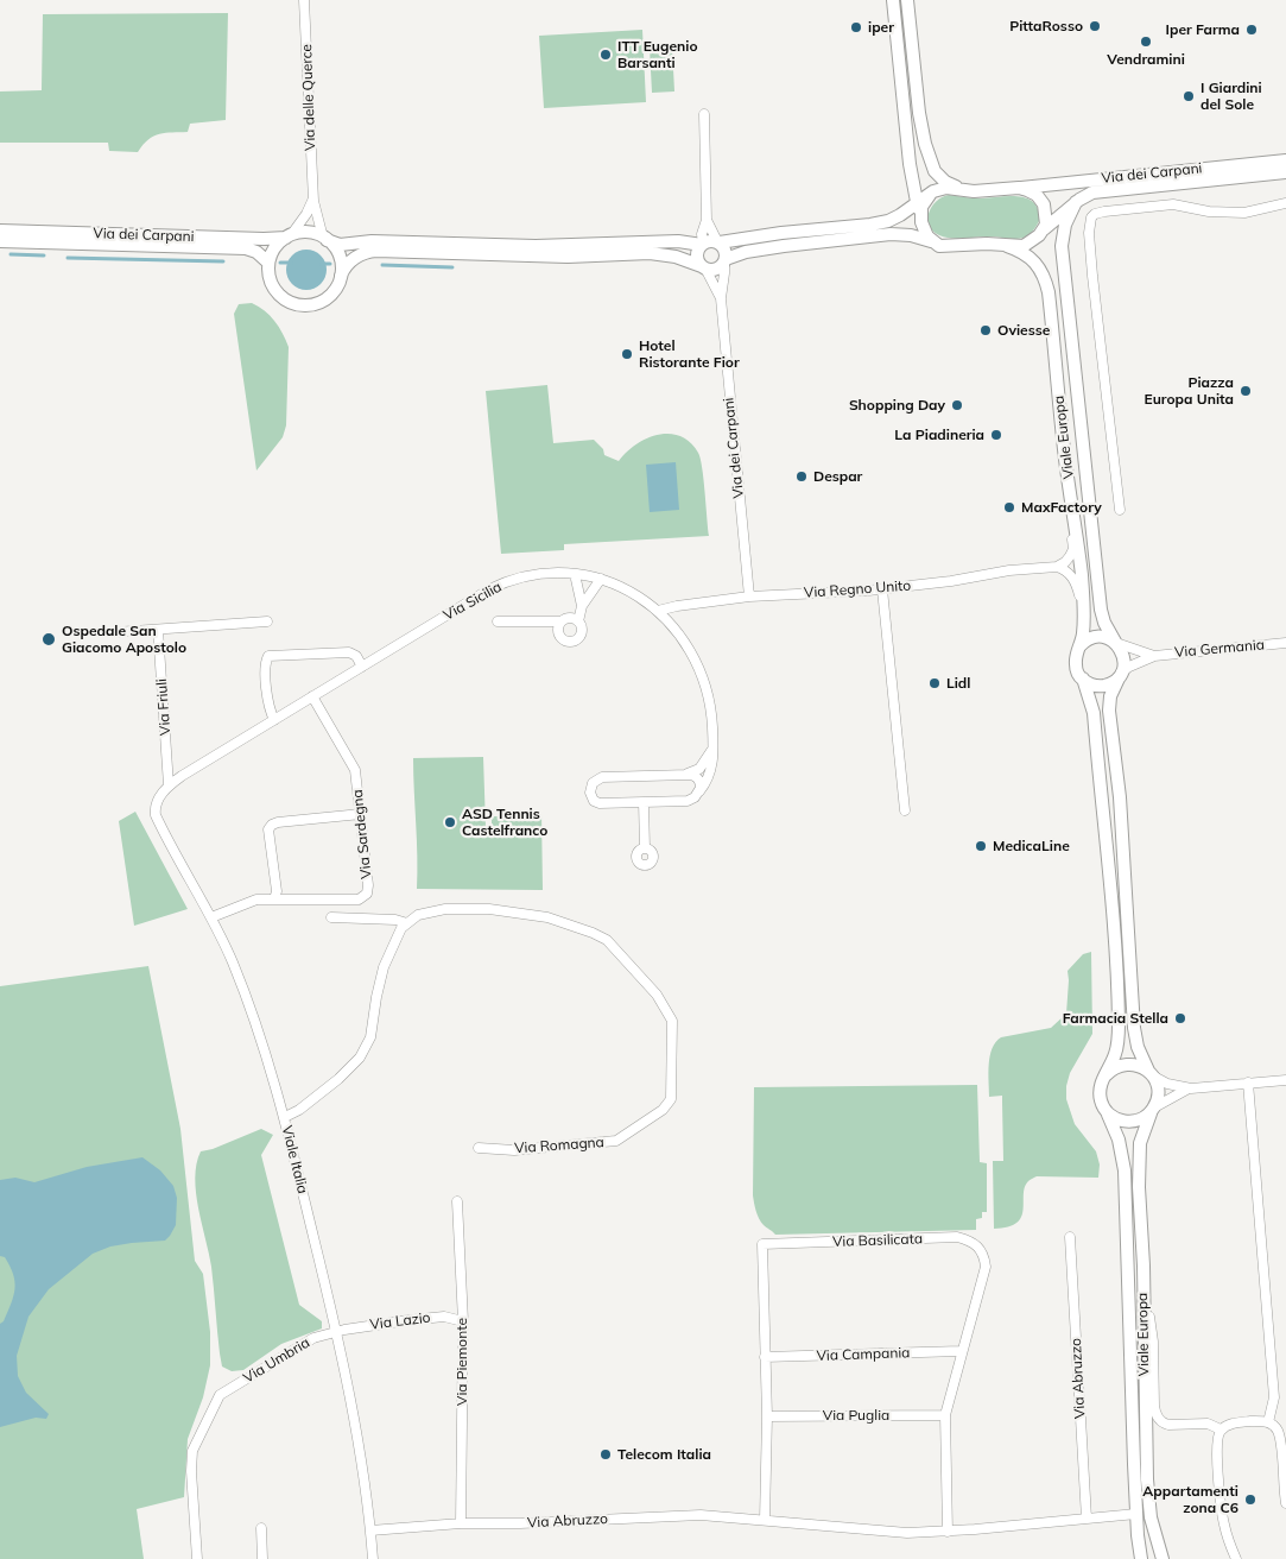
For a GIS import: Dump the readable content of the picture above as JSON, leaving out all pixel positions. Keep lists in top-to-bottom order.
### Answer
{
  "streets": {
    "street": [
      "Via delle Querce",
      "Via dei Carpani",
      "Viale Europa",
      "Via Regno Unito",
      "Via Sicilia",
      "Via Germania",
      "Via Friuli",
      "Via Sardegna",
      "Via Romagna",
      "Viale Italia",
      "Via Basilicata",
      "Via Lazio",
      "Via Campania",
      "Via Umbria",
      "Via Piemonte",
      "Via Abruzzo",
      "Via Puglia"
    ]
  },
  "crossings": [
    ["Via delle Querce", "Via dei Carpani"],
    ["Via dei Carpani", "Viale Europa"],
    ["Via dei Carpani", "Via Regno Unito"],
    ["Viale Europa", "Via Germania"],
    ["Viale Europa", "Via Abruzzo"],
    ["Via Regno Unito", "Via Sicilia"],
    ["Via Sicilia", "Via Friuli"],
    ["Via Sicilia", "Via Sardegna"],
    ["Via Sicilia", "Viale Italia"],
    ["Via Friuli", "Viale Italia"],
    ["Via Sardegna", "Viale Italia"],
    ["Viale Italia", "Via Lazio"],
    ["Viale Italia", "Via Umbria"],
    ["Viale Italia", "Via Abruzzo"],
    ["Via Basilicata", "Via Campania"],
    ["Via Lazio", "Via Umbria"],
    ["Via Lazio", "Via Piemonte"],
    ["Via Piemonte", "Via Abruzzo"]
  ],
  "places": [
    "PittaRosso",
    "iper",
    "Iper Farma",
    "Vendramini",
    "ITT Eugenio Barsanti",
    "I Giardini del Sole",
    "Oviesse",
    "Hotel Ristorante Fior",
    "Piazza Europa Unita",
    "Shopping Day",
    "La Piadineria",
    "Despar",
    "MaxFactory",
    "Ospedale San Giacomo Apostolo",
    "Lidl",
    "ASD Tennis Castelfranco",
    "MedicaLine",
    "Farmacia Stella",
    "Telecom Italia",
    "Appartamenti zona C6"
  ]
}
